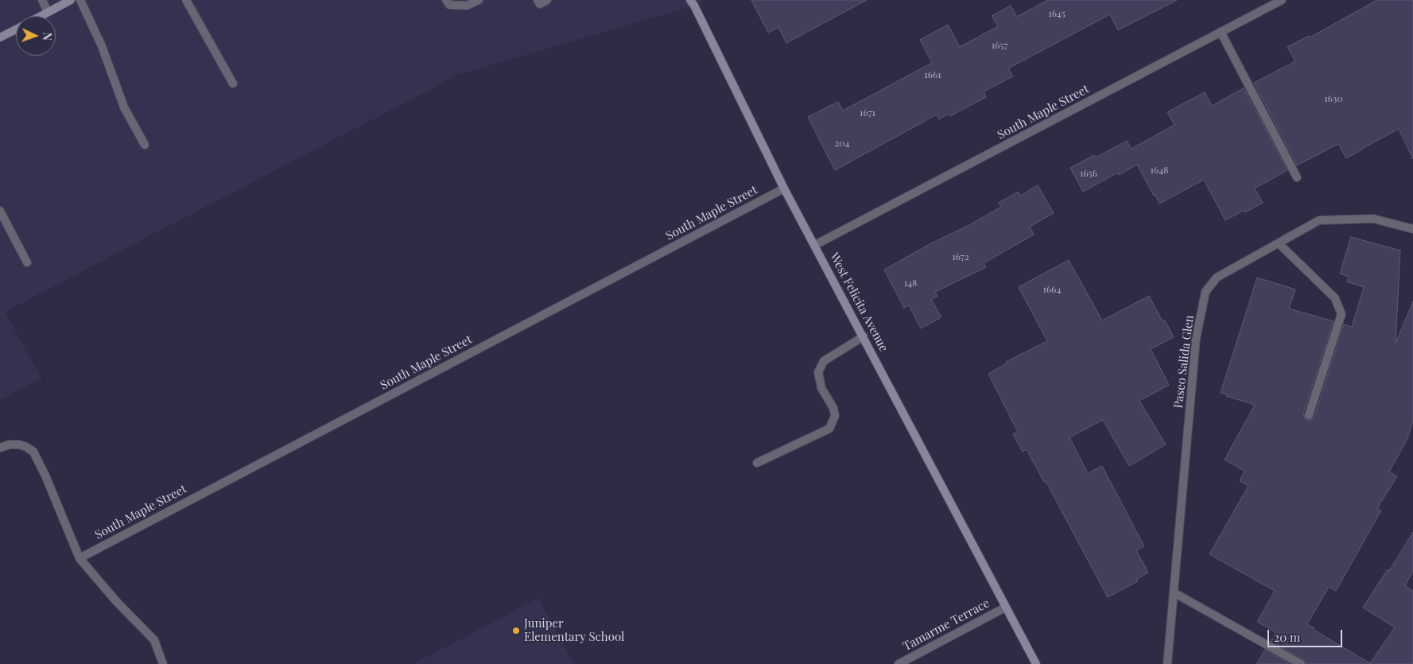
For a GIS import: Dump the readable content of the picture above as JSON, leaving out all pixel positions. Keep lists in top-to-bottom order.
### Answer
{
  "streets": {
    "main road": ["West Felicita Avenue"],
    "street": ["South Maple Street", "Paseo Salida Glen", "Tamarme Terrace"]
  },
  "crossings": [
    ["South Maple Street", "West Felicita Avenue"],
    ["West Felicita Avenue", "Tamarme Terrace"]
  ],
  "places": ["Juniper Elementary School"],
  "house_numbers": [
    "1645",
    "1657",
    "1661",
    "1630",
    "1671",
    "204",
    "1648",
    "1656",
    "1672",
    "148",
    "1664"
  ],
  "scale_bar": "20 m",
  "north": "right"
}
